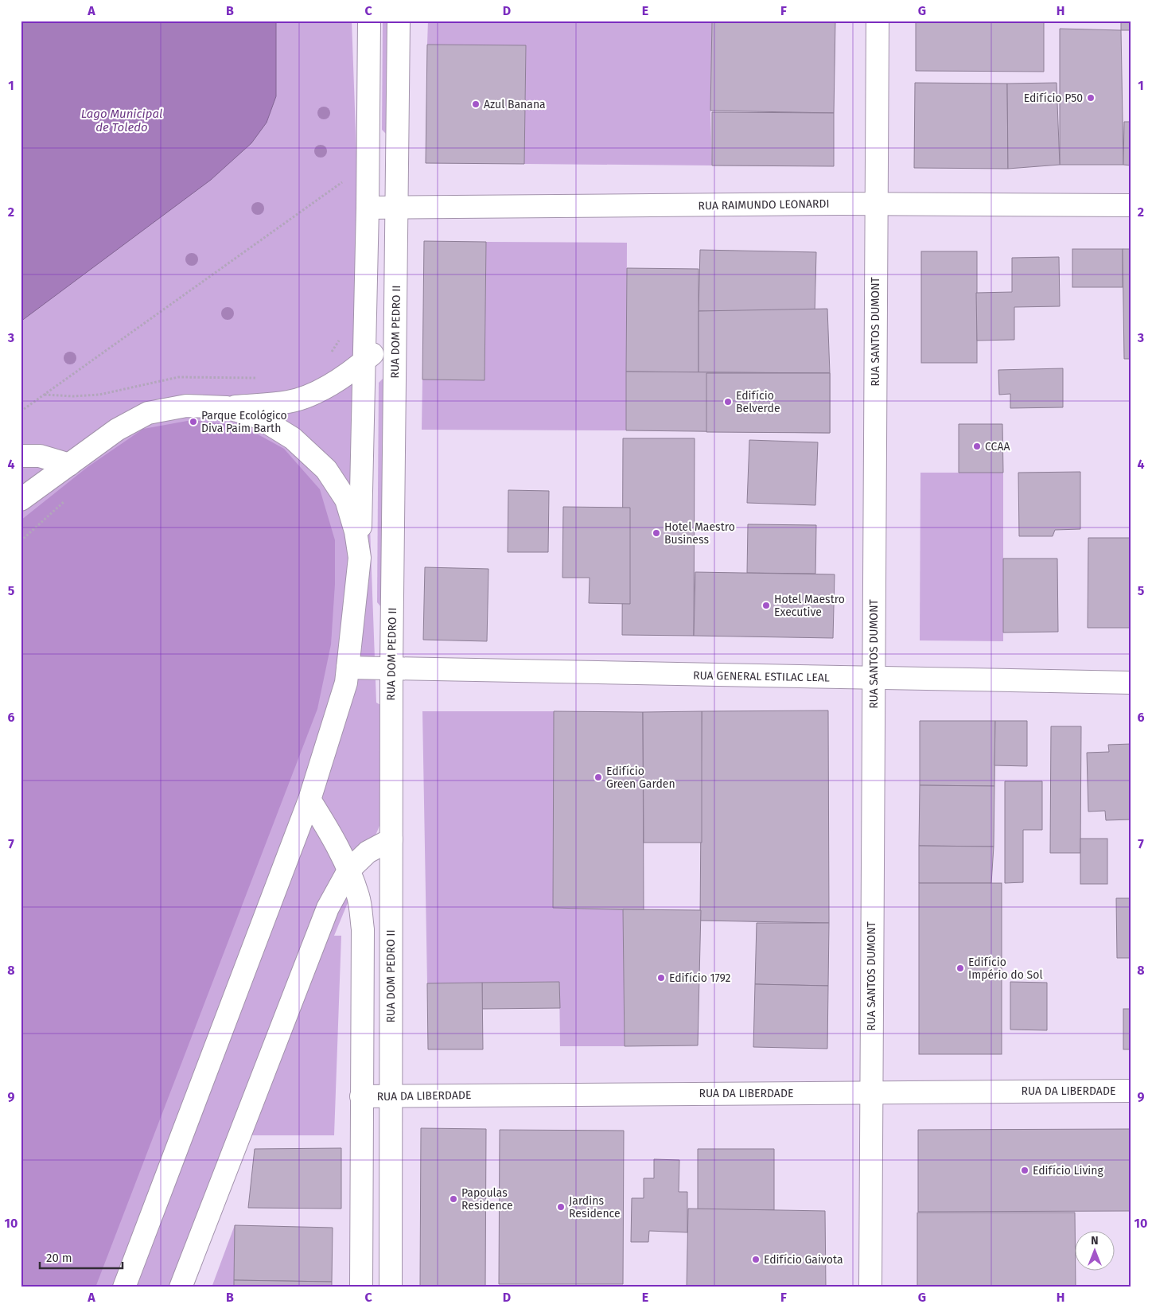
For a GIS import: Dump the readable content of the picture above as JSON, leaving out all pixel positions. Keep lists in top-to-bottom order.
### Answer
{
  "streets": {
    "street": [
      "RUA RAIMUNDO LEONARDI",
      "RUA DOM PEDRO II",
      "RUA SANTOS DUMONT",
      "RUA GENERAL ESTILAC LEAL",
      "RUA DA LIBERDADE"
    ]
  },
  "crossings": [
    ["RUA RAIMUNDO LEONARDI", "RUA DOM PEDRO II"],
    ["RUA RAIMUNDO LEONARDI", "RUA SANTOS DUMONT"],
    ["RUA DOM PEDRO II", "RUA GENERAL ESTILAC LEAL"],
    ["RUA DOM PEDRO II", "RUA DA LIBERDADE"],
    ["RUA SANTOS DUMONT", "RUA GENERAL ESTILAC LEAL"],
    ["RUA SANTOS DUMONT", "RUA DA LIBERDADE"]
  ],
  "water": ["Lago Municipal de Toledo"],
  "places": [
    "Edifício P50",
    "Azul Banana",
    "Edifício Belverde",
    "Parque Ecológico Diva Paim Barth",
    "CCAA",
    "Hotel Maestro Business",
    "Hotel Maestro Executive",
    "Edifício Green Garden",
    "Edifício Império do Sol",
    "Edifício 1792",
    "Edifício Living",
    "Papoulas Residence",
    "Jardins Residence",
    "Edifício Gaivota"
  ],
  "scale_bar": "20 m",
  "north": "top",
  "grid": {
    "columns": [
      "A",
      "B",
      "C",
      "D",
      "E",
      "F",
      "G",
      "H"
    ],
    "rows": [
      "1",
      "2",
      "3",
      "4",
      "5",
      "6",
      "7",
      "8",
      "9",
      "10"
    ]
  }
}
